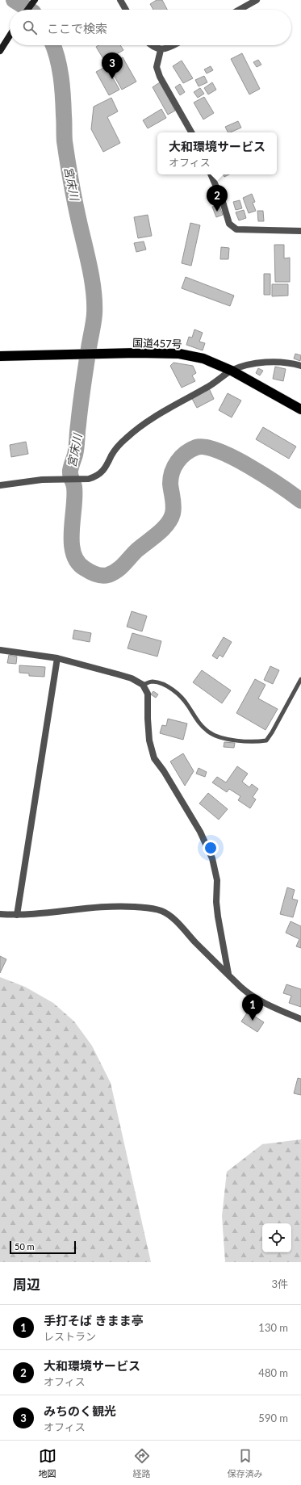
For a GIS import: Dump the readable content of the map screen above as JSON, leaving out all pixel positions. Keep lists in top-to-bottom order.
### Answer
{
  "streets": {
    "highway": ["国道457号"]
  },
  "water": ["宮床川"],
  "scale_bar": "50 m",
  "page": {
    "search": "ここで検索",
    "pins": ["3", "2", "1"],
    "popup": ["大和環境サービス", "オフィス"],
    "scale": "50 m",
    "heading": ["周辺", "3件"],
    "list": [
      {
        "mark": "1",
        "name": "手打そば きまま亭",
        "note": "レストラン",
        "value": "130 m"
      },
      {
        "mark": "2",
        "name": "大和環境サービス",
        "note": "オフィス",
        "value": "480 m"
      },
      {
        "mark": "3",
        "name": "みちのく観光",
        "note": "オフィス",
        "value": "590 m"
      }
    ],
    "nav": ["地図", "経路", "保存済み"]
  }
}
